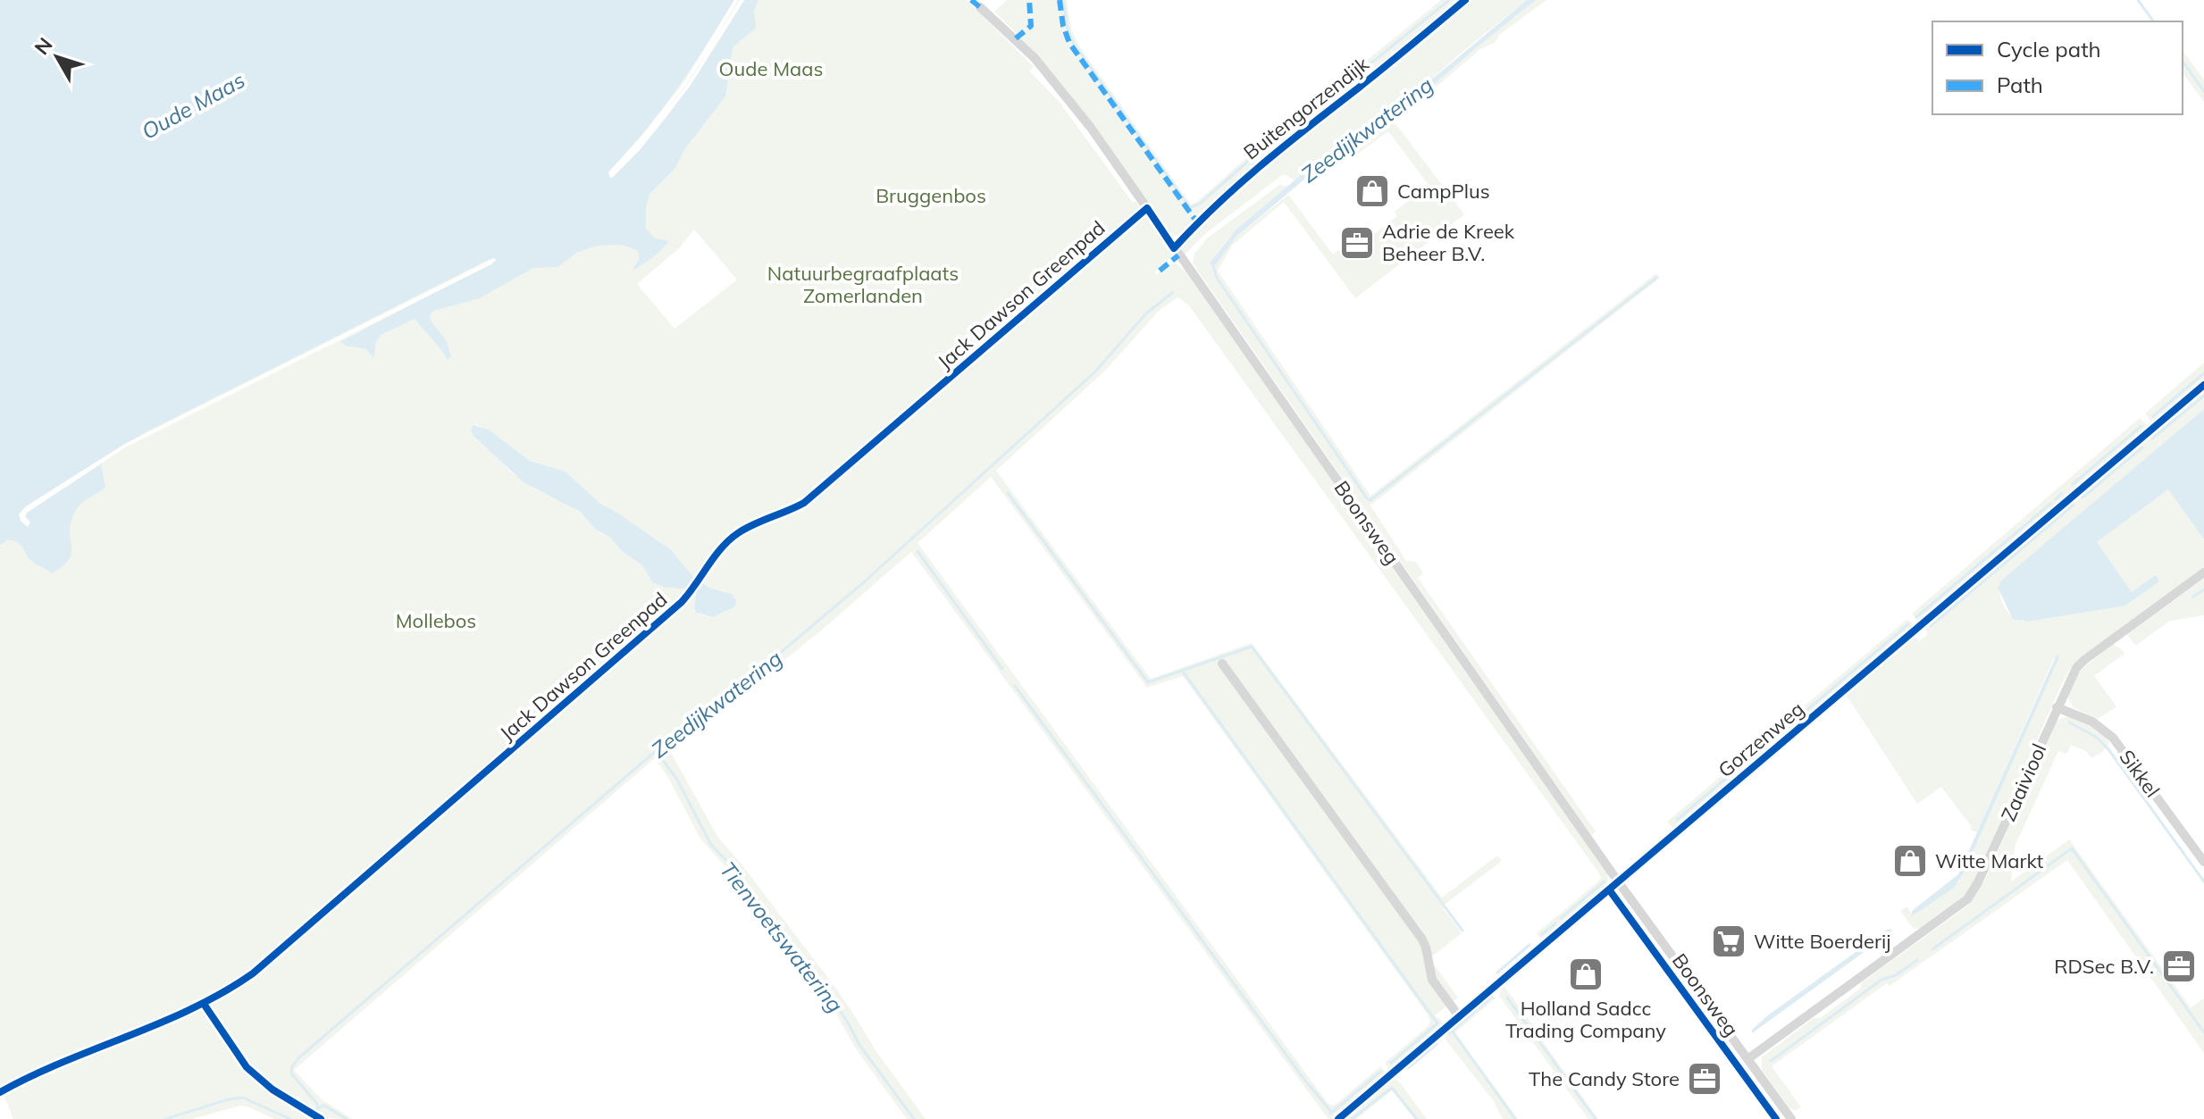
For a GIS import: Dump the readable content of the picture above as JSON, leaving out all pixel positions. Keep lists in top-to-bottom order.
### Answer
{
  "streets": {
    "street": [
      "Buitengorzendijk",
      "Boonsweg",
      "Gorzenweg",
      "Sikkel",
      "Zaaiviool"
    ],
    "cycle path": ["Jack Dawson Greenpad"]
  },
  "crossings": [
    ["Buitengorzendijk", "Boonsweg"],
    ["Boonsweg", "Gorzenweg"],
    ["Boonsweg", "Zaaiviool"],
    ["Sikkel", "Zaaiviool"]
  ],
  "water": ["Oude Maas", "Zeedijkwatering", "Tienvoetswatering"],
  "parks": [
    "Oude Maas",
    "Bruggenbos",
    "Natuurbegraafplaats Zomerlanden",
    "Mollebos"
  ],
  "places": {
    "shop": ["CampPlus", "Witte Markt", "Holland Sadcc Trading Company"],
    "office": ["Adrie de Kreek Beheer B.V.", "RDSec B.V.", "The Candy Store"],
    "supermarket": ["Witte Boerderij"]
  },
  "legend": ["Cycle path", "Path"],
  "north": "top left"
}
